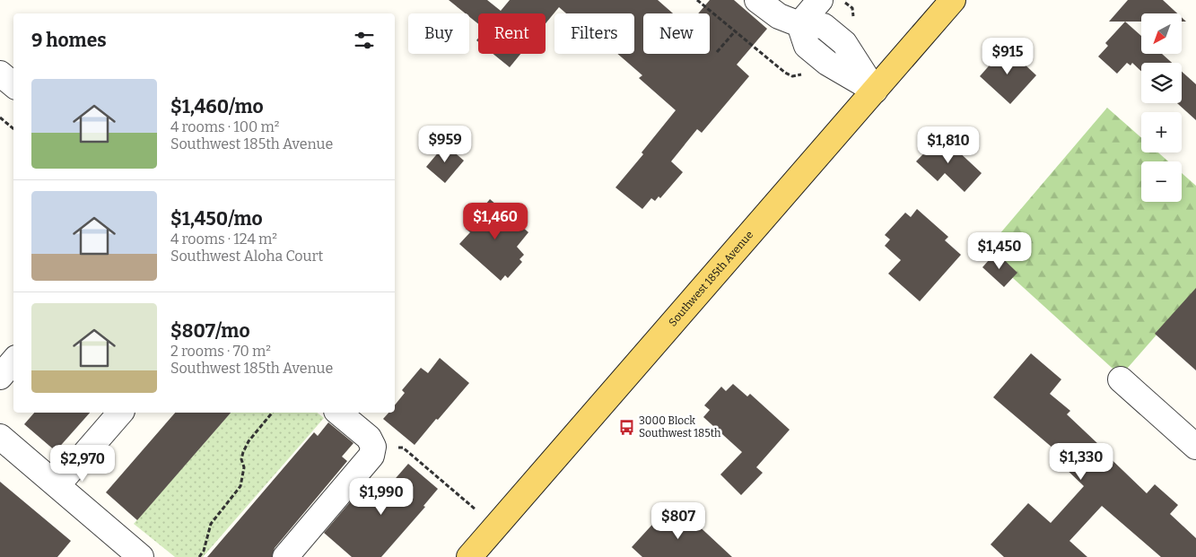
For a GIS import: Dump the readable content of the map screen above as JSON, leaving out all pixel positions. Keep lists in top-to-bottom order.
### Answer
{
  "streets": {
    "main road": ["Southwest 185th Avenue"]
  },
  "places": {
    "bus stop": ["3000 Block Southwest 185th"]
  },
  "north": "bottom left",
  "page": {
    "map_buttons": ["+", "−"],
    "chip": [
      "Buy",
      "Rent",
      "Filters",
      "New"
    ],
    "heading": "9 homes",
    "price": [
      "$915",
      "$959",
      "$1,810",
      "$1,460",
      "$1,450",
      "$1,330",
      "$2,970",
      "$1,990",
      "$807"
    ],
    "list": [
      {
        "name": "$1,460/mo",
        "note": "4 rooms · 100 m² · Southwest 185th Avenue"
      },
      {
        "name": "$1,450/mo",
        "note": "4 rooms · 124 m² · Southwest Aloha Court"
      },
      {
        "name": "$807/mo",
        "note": "2 rooms · 70 m² · Southwest 185th Avenue"
      }
    ]
  }
}
